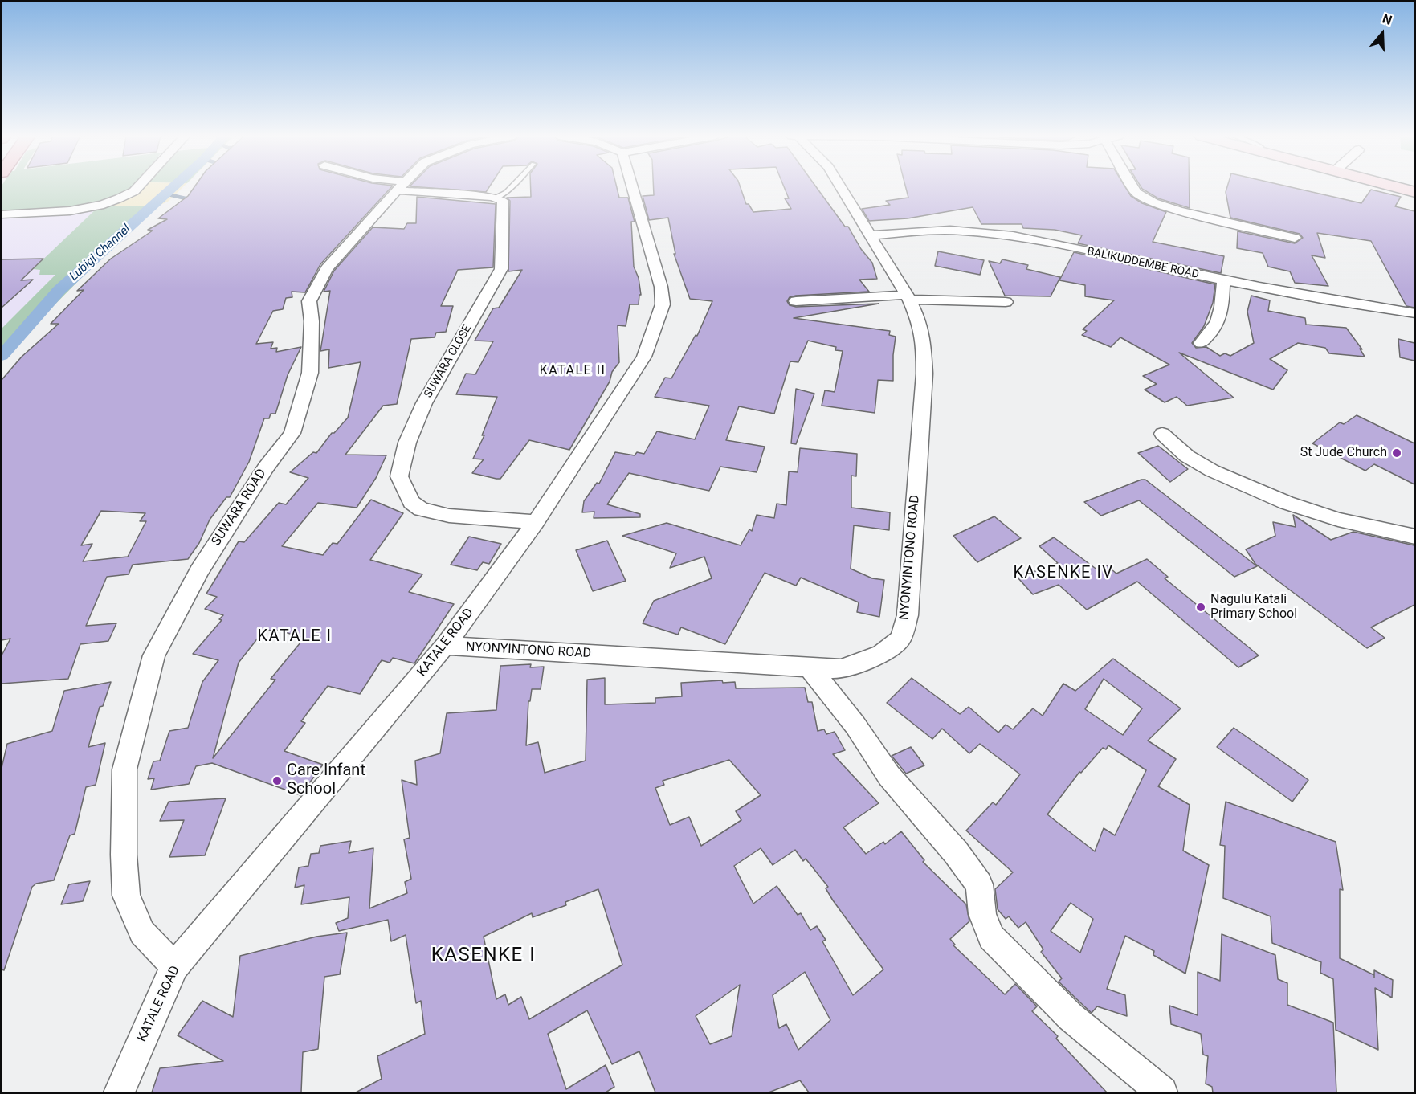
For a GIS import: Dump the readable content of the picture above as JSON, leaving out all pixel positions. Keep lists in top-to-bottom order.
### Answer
{
  "streets": {
    "street": [
      "BALIKUDDEMBE ROAD",
      "SUWARA CLOSE",
      "SUWARA ROAD",
      "NYONYINTONO ROAD",
      "KATALE ROAD"
    ]
  },
  "crossings": [
    ["BALIKUDDEMBE ROAD", "NYONYINTONO ROAD"],
    ["SUWARA CLOSE", "KATALE ROAD"],
    ["SUWARA ROAD", "KATALE ROAD"],
    ["NYONYINTONO ROAD", "KATALE ROAD"]
  ],
  "districts": [
    "KATALE II",
    "KASENKE IV",
    "KATALE I",
    "KASENKE I"
  ],
  "water": ["Lubigi Channel"],
  "places": ["St Jude Church", "Nagulu Katali Primary School", "Care Infant School"],
  "north": "top"
}
